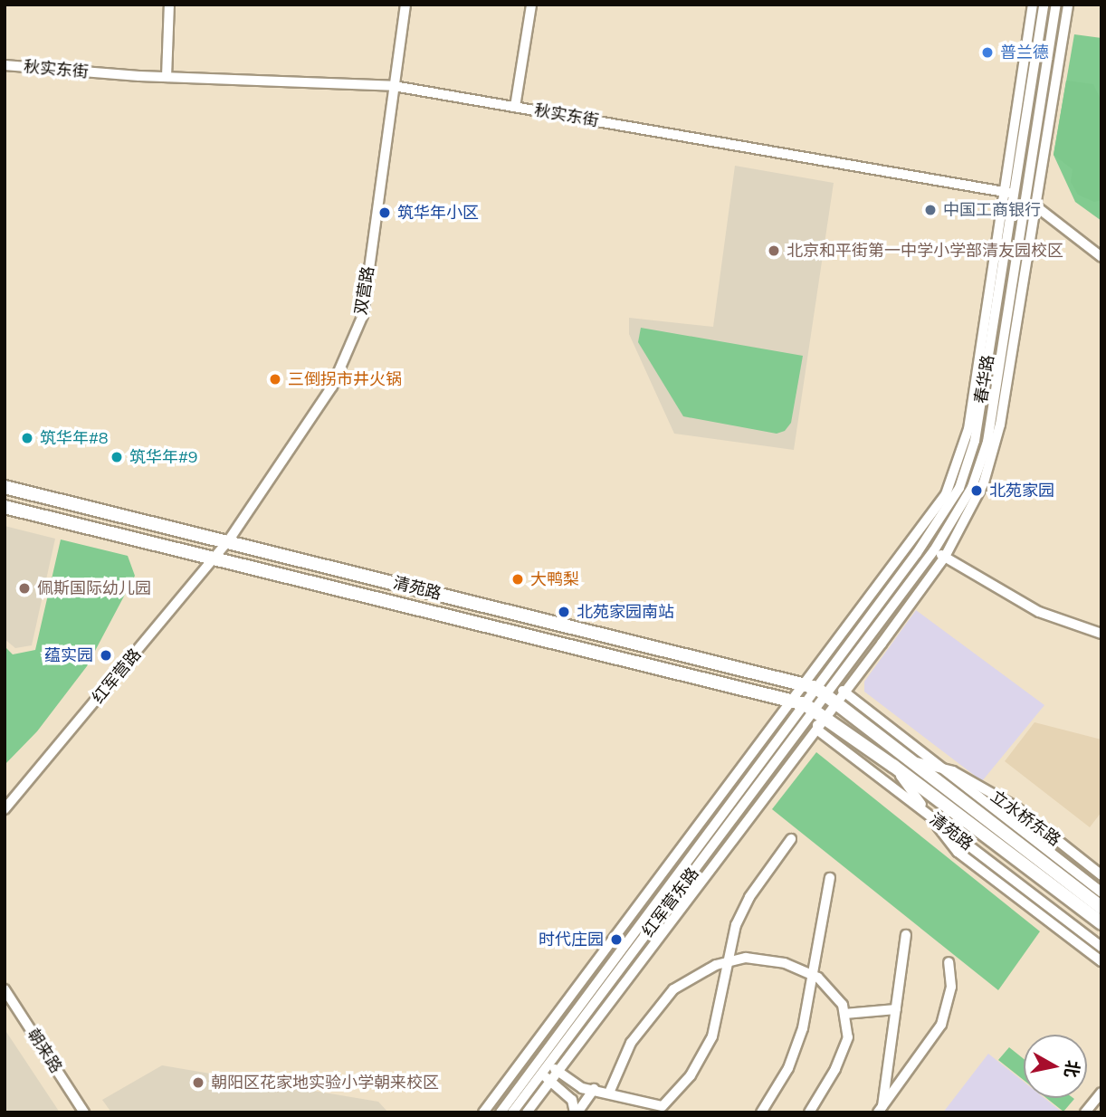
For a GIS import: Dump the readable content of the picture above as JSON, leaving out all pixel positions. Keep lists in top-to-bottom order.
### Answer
{
  "streets": {
    "main road": ["清苑路"],
    "street": [
      "秋实东街",
      "双营路",
      "春华路",
      "红军营路",
      "立水桥东路",
      "红军营东路",
      "朝来路"
    ]
  },
  "crossings": [
    ["秋实东街", "双营路"],
    ["秋实东街", "春华路"],
    ["双营路", "清苑路"],
    ["双营路", "红军营路"],
    ["春华路", "清苑路"],
    ["春华路", "红军营东路"],
    ["清苑路", "红军营路"],
    ["清苑路", "红军营东路"]
  ],
  "places": [
    "普兰德",
    "中国工商银行",
    "筑华年小区",
    "北京和平街第一中学小学部清友园校区",
    "三倒拐市井火锅",
    "筑华年#8",
    "筑华年#9",
    "北苑家园",
    "大鸭梨",
    "佩斯国际幼儿园",
    "北苑家园南站",
    "蕴实园",
    "时代庄园",
    "朝阳区花家地实验小学朝来校区"
  ],
  "north": "right"
}
